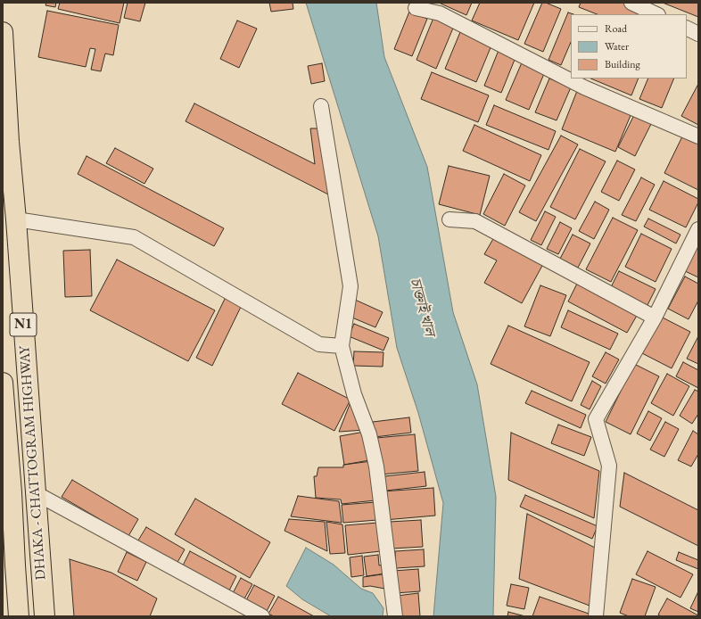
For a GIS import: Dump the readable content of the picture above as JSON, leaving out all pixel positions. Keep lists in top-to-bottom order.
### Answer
{
  "streets": {
    "highway": ["N1", "DHAKA - CHATTOGRAM HIGHWAY"]
  },
  "water": ["চাক্তাই খাল"],
  "legend": ["Road", "Water", "Building"]
}
